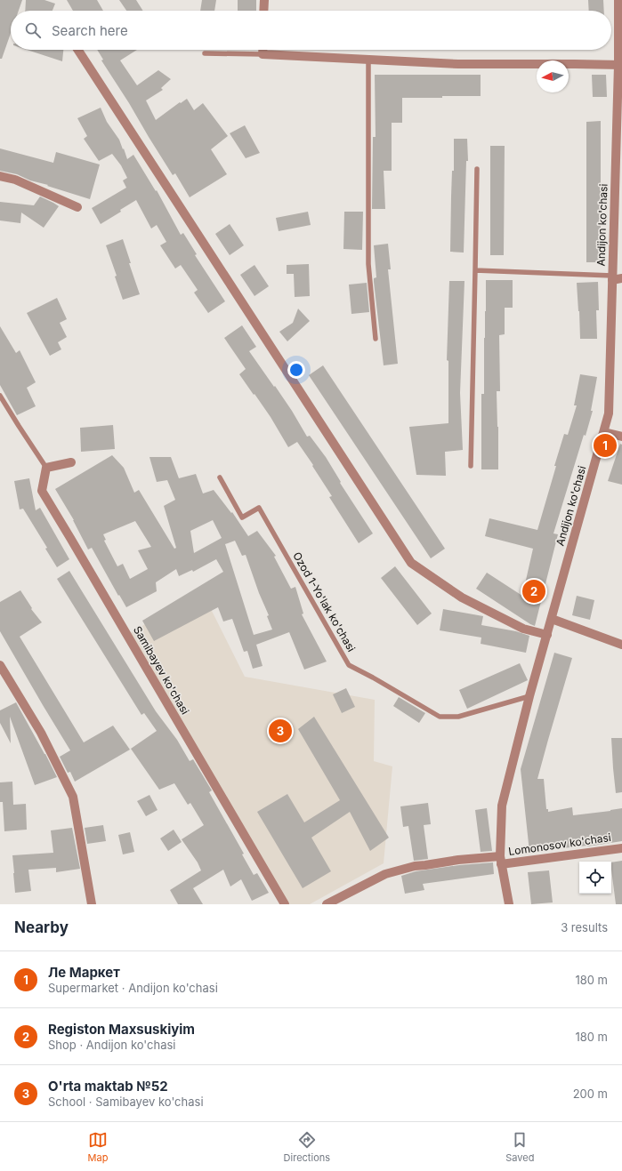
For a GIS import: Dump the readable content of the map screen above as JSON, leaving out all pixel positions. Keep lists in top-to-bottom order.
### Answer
{
  "streets": {
    "street": ["Andijon ko'chasi", "Samibayev ko'chasi", "Lomonosov ko'chasi"],
    "lane": ["Ozod 1-Yo'lak ko'chasi"]
  },
  "crossings": [
    ["Andijon ko'chasi", "Ozod 1-Yo'lak ko'chasi"],
    ["Andijon ko'chasi", "Lomonosov ko'chasi"]
  ],
  "north": "left",
  "page": {
    "search": "Search here",
    "pins": ["1", "2", "3"],
    "heading": ["Nearby", "3 results"],
    "list": [
      {
        "mark": "1",
        "name": "Ле Маркет",
        "note": "Supermarket · Andijon ko'chasi",
        "value": "180 m"
      },
      {
        "mark": "2",
        "name": "Registon Maxsuskiyim",
        "note": "Shop · Andijon ko'chasi",
        "value": "180 m"
      },
      {
        "mark": "3",
        "name": "O'rta maktab №52",
        "note": "School · Samibayev ko'chasi",
        "value": "200 m"
      }
    ],
    "nav": ["Map", "Directions", "Saved"]
  }
}
